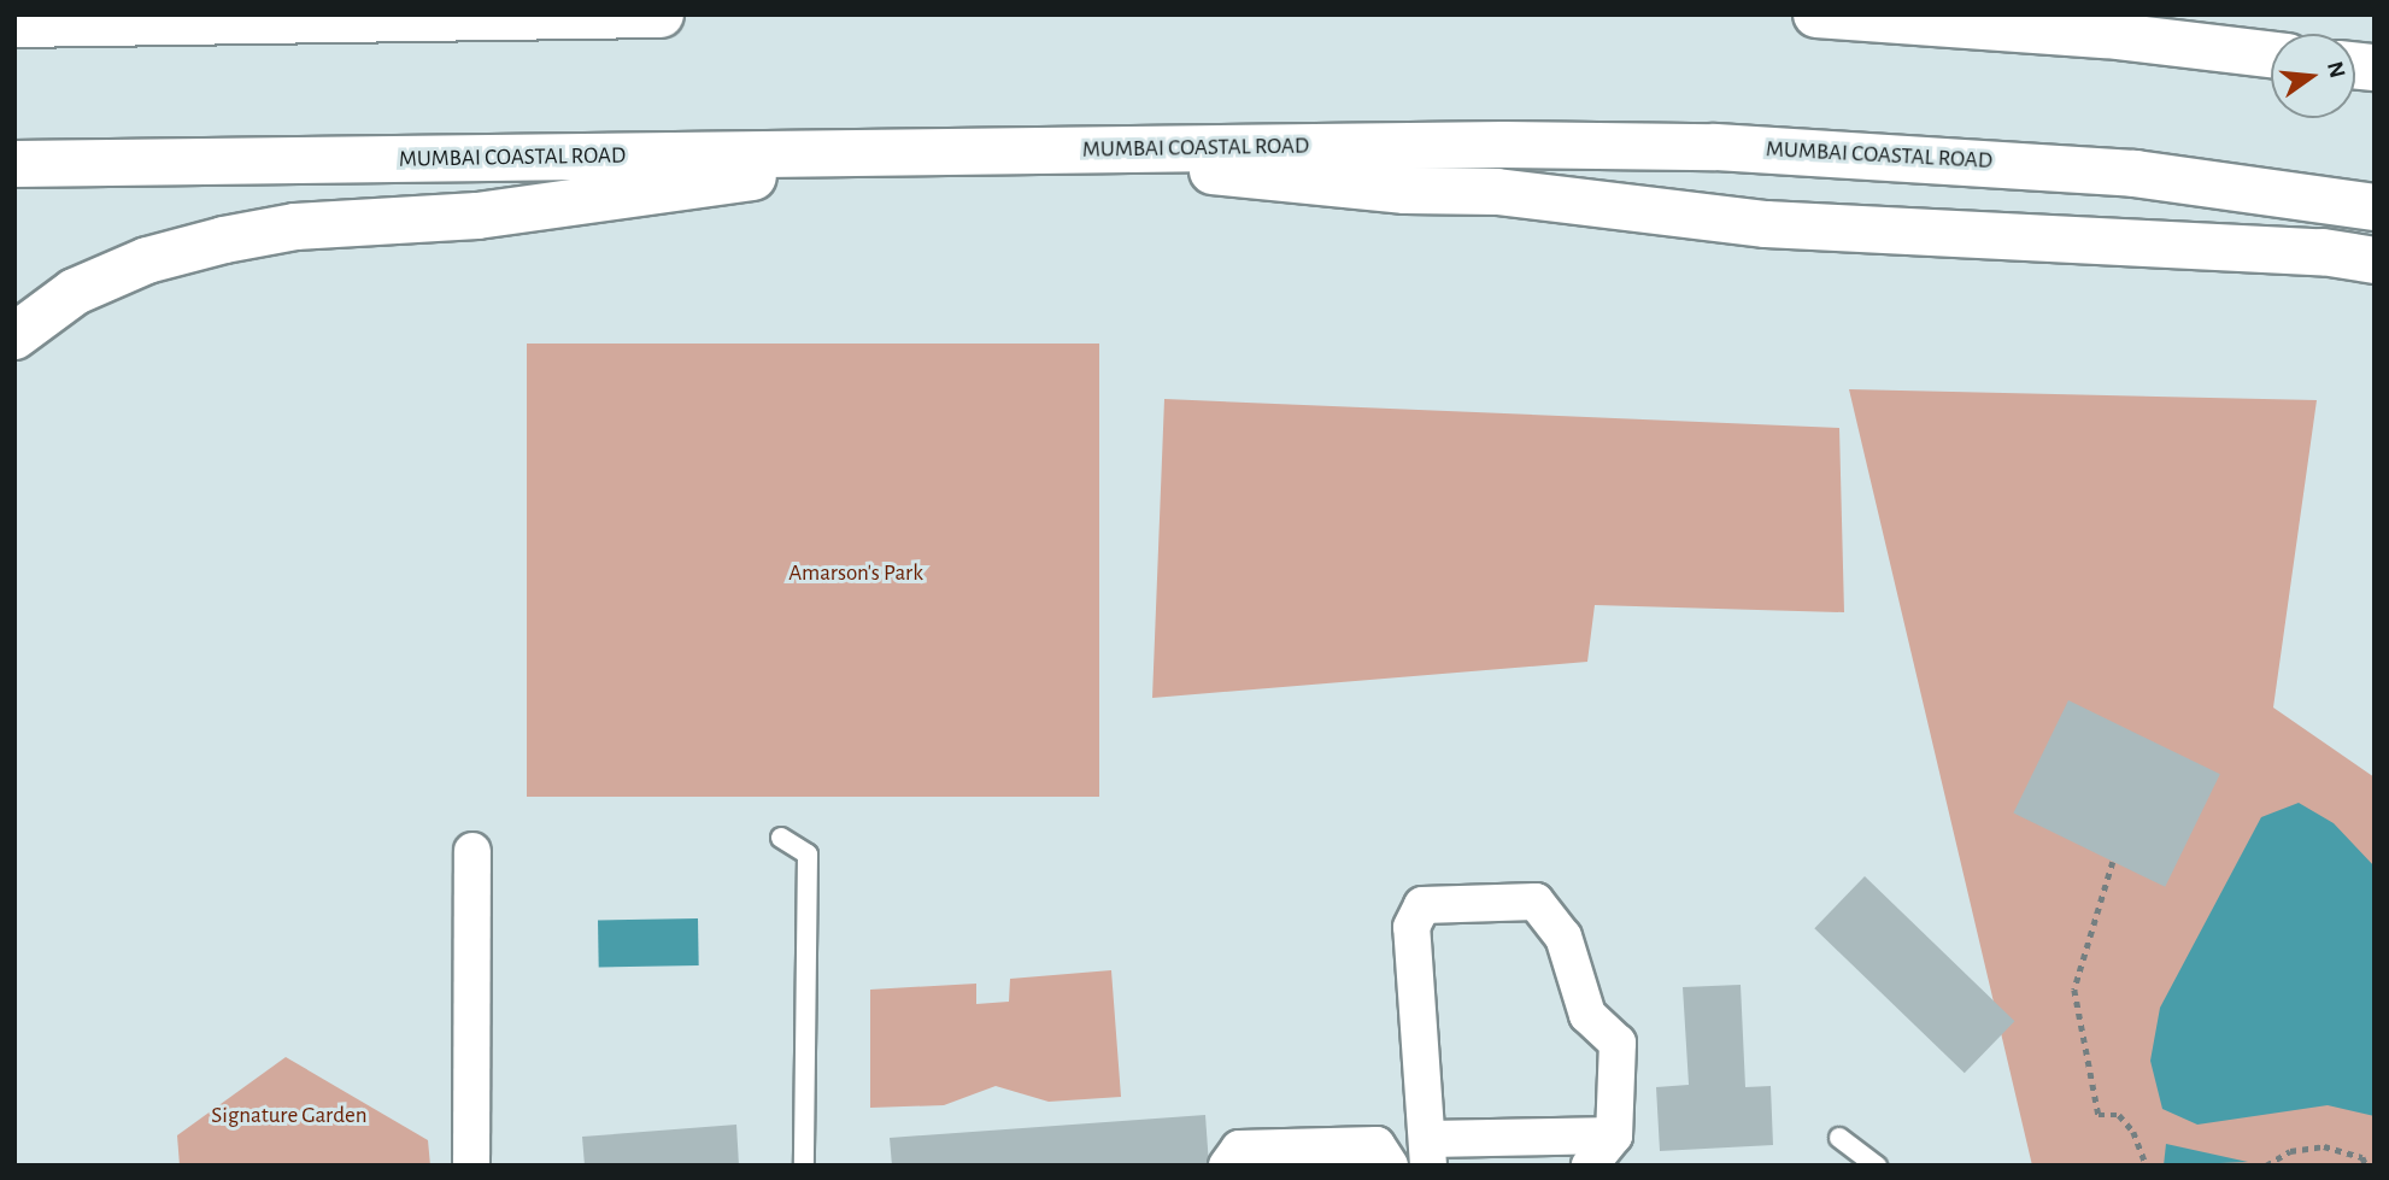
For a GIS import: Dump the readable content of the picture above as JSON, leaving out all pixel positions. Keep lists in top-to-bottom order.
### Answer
{
  "streets": {
    "highway": ["MUMBAI COASTAL ROAD"]
  },
  "parks": ["Amarson's Park", "Signature Garden"],
  "north": "right"
}
